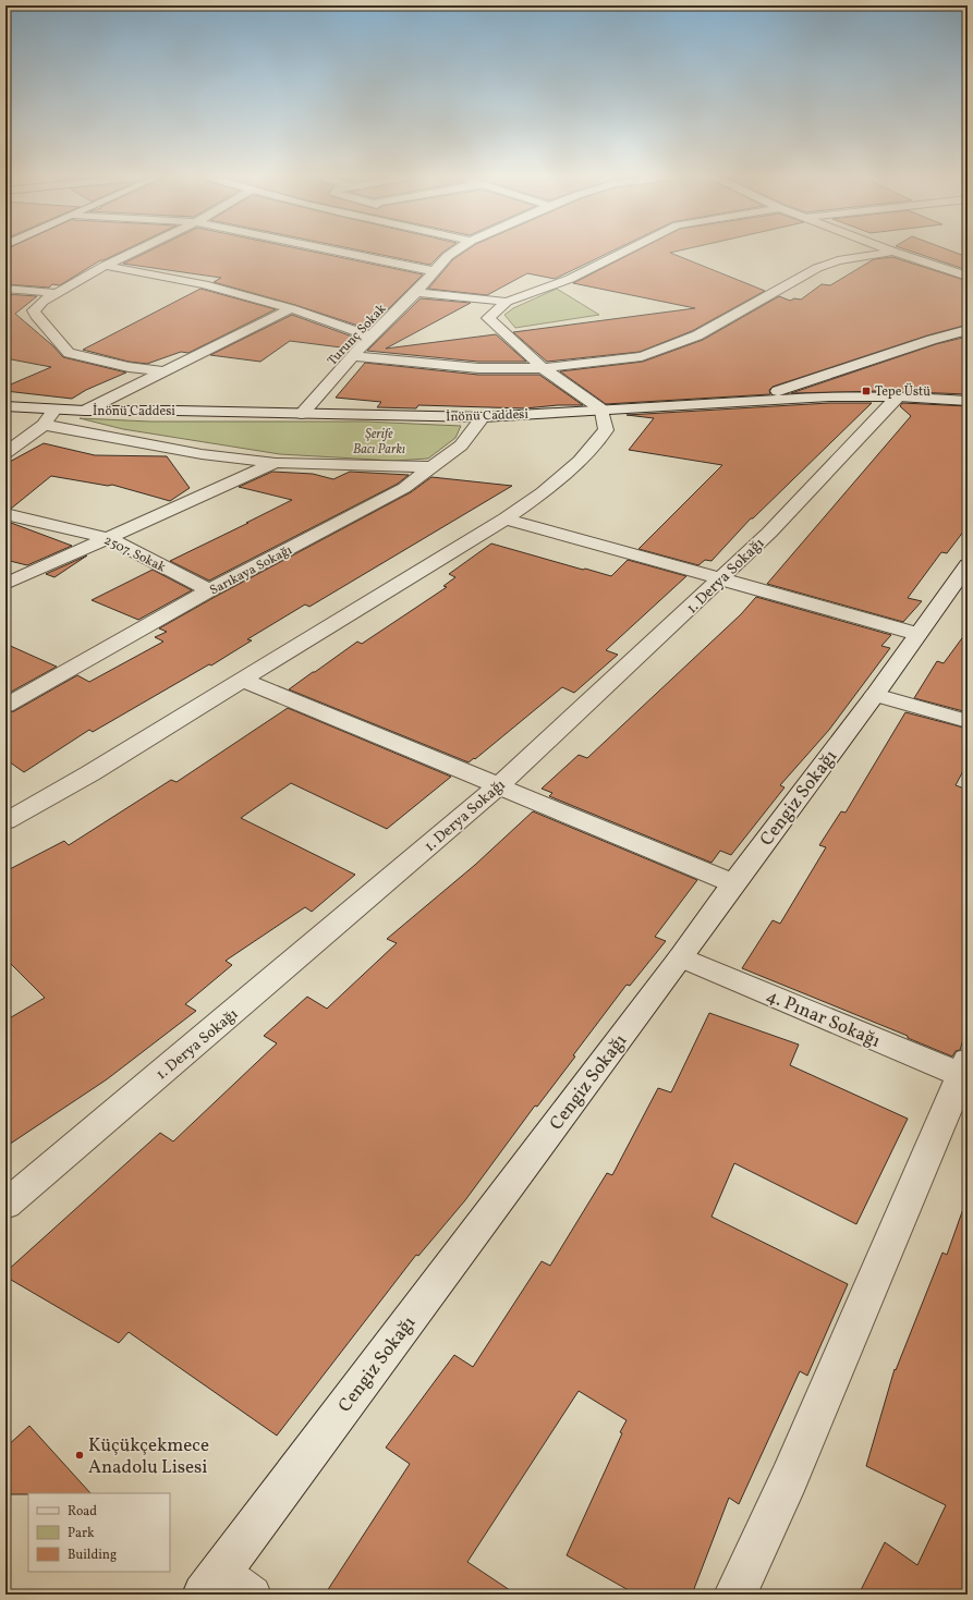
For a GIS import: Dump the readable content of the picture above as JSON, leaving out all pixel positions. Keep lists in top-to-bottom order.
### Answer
{
  "streets": {
    "street": [
      "Turunç Sokak",
      "İnönü Caddesi",
      "2507. Sokak",
      "Sarıkaya Sokağı",
      "1. Derya Sokağı",
      "Cengiz Sokağı",
      "4. Pınar Sokağı"
    ]
  },
  "crossings": [
    ["Turunç Sokak", "İnönü Caddesi"],
    ["İnönü Caddesi", "Sarıkaya Sokağı"],
    ["İnönü Caddesi", "1. Derya Sokağı"],
    ["2507. Sokak", "Sarıkaya Sokağı"],
    ["Cengiz Sokağı", "4. Pınar Sokağı"]
  ],
  "parks": ["Şerife Bacı Parkı"],
  "places": {
    "transit": ["Tepe Üstü"],
    "other": ["Küçükçekmece Anadolu Lisesi"]
  },
  "legend": ["Road", "Park", "Building"]
}
